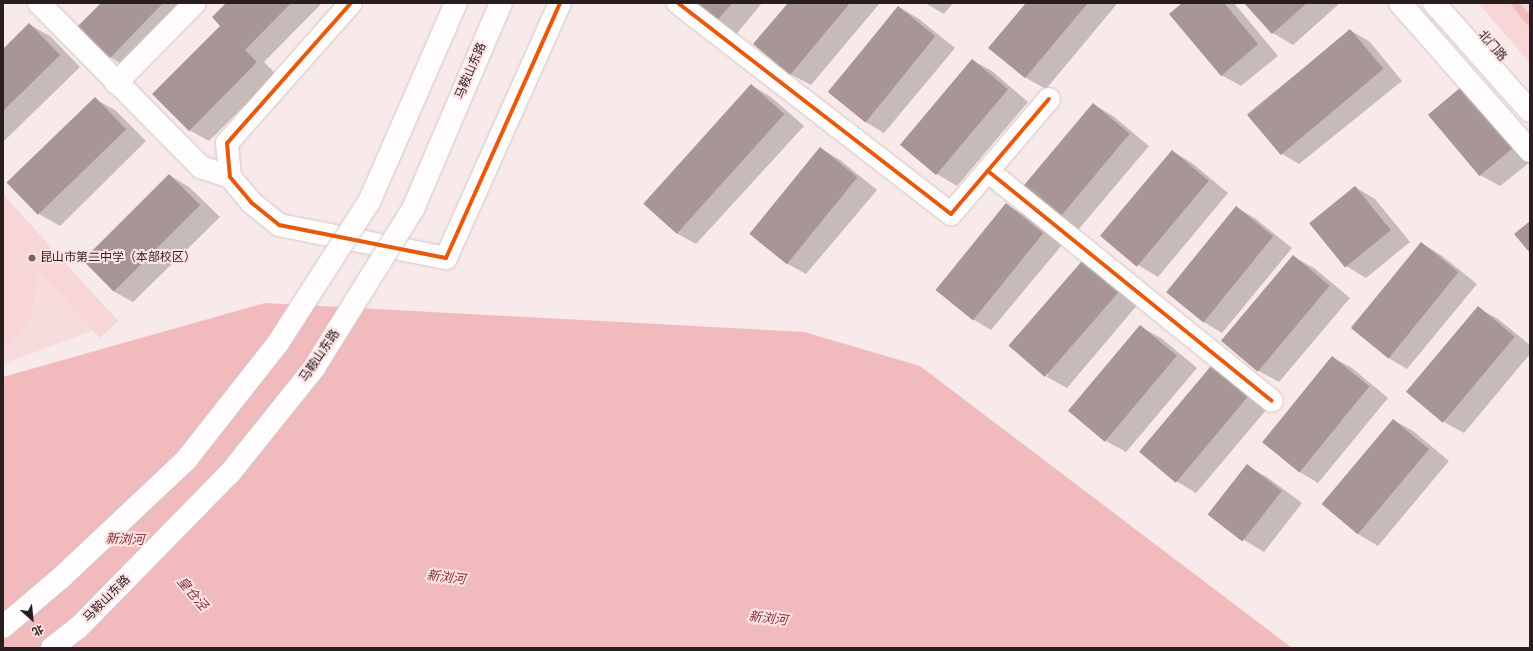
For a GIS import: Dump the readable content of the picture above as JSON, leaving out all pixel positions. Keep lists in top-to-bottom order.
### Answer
{
  "streets": {
    "street": ["北门路", "马鞍山东路"]
  },
  "water": ["新浏河", "皇仓泾"],
  "places": ["昆山市第二中学（本部校区）"],
  "north": "bottom right"
}
